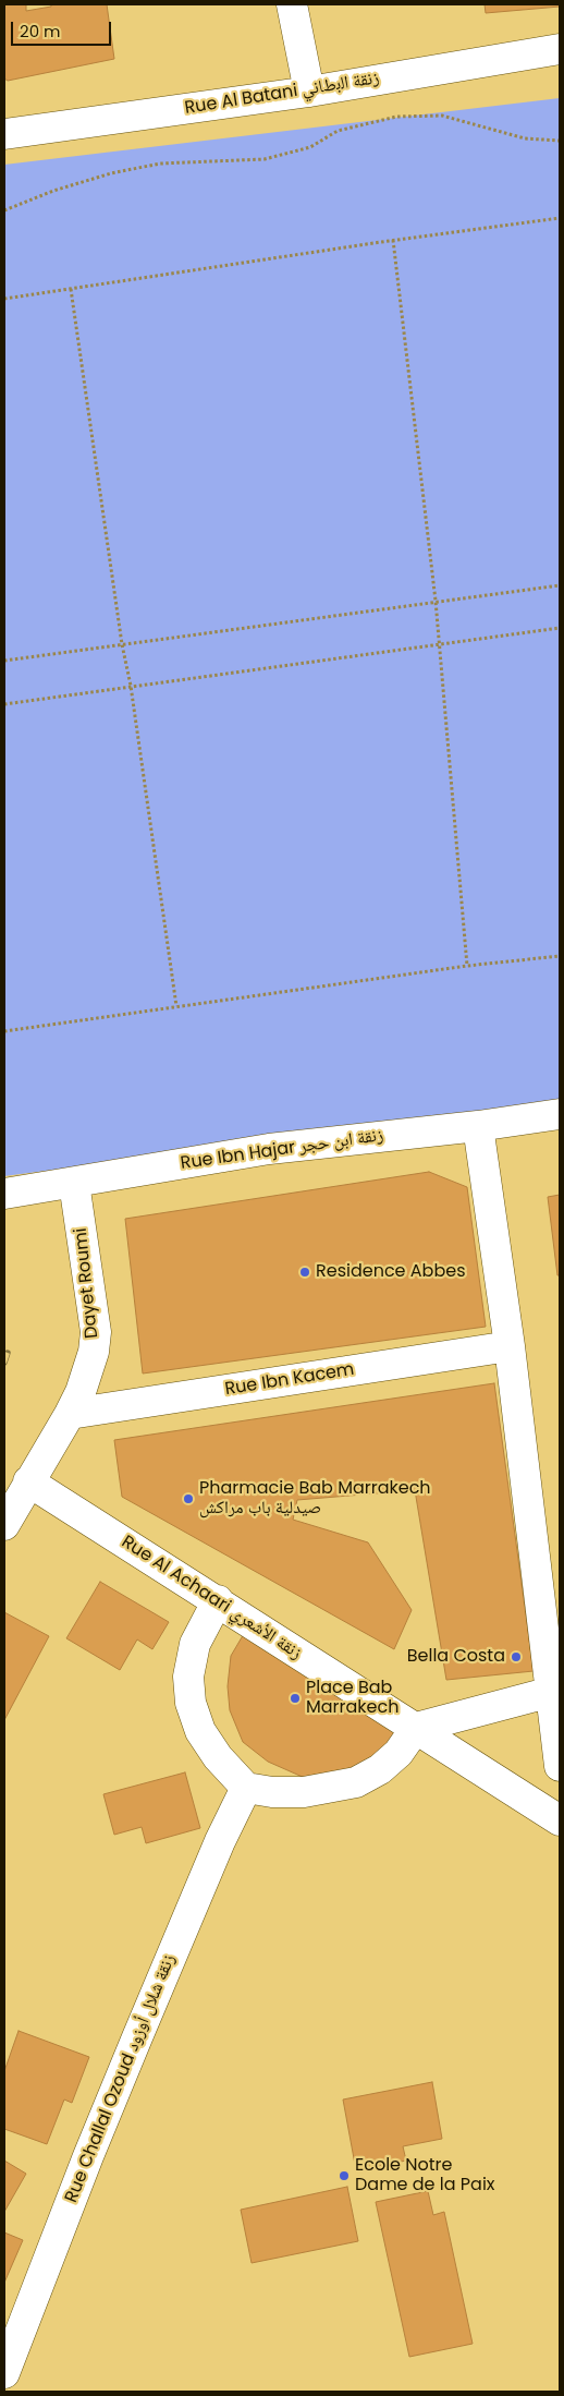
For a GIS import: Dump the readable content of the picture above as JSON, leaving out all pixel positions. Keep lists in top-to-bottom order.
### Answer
{
  "streets": {
    "street": [
      "Rue Al Batani زﻧﻘﺔ اﻟﺑطﺎﻧﻲ",
      "Rue Ibn Hajar زنقة ابن حجر",
      "Dayet Roumi",
      "Rue Ibn Kacem",
      "Rue Al Achaari زنقة الأشعري",
      "Rue Challal Ozoud زنقة شلال أوزود"
    ]
  },
  "crossings": [
    ["Rue Ibn Hajar زنقة ابن حجر", "Dayet Roumi"],
    ["Dayet Roumi", "Rue Ibn Kacem"],
    ["Dayet Roumi", "Rue Al Achaari زنقة الأشعري"]
  ],
  "places": [
    "Residence Abbes",
    "Pharmacie Bab Marrakech صيدلية باب مراكش",
    "Bella Costa",
    "Place Bab Marrakech",
    "Ecole Notre Dame de la Paix"
  ],
  "scale_bar": "20 m"
}
